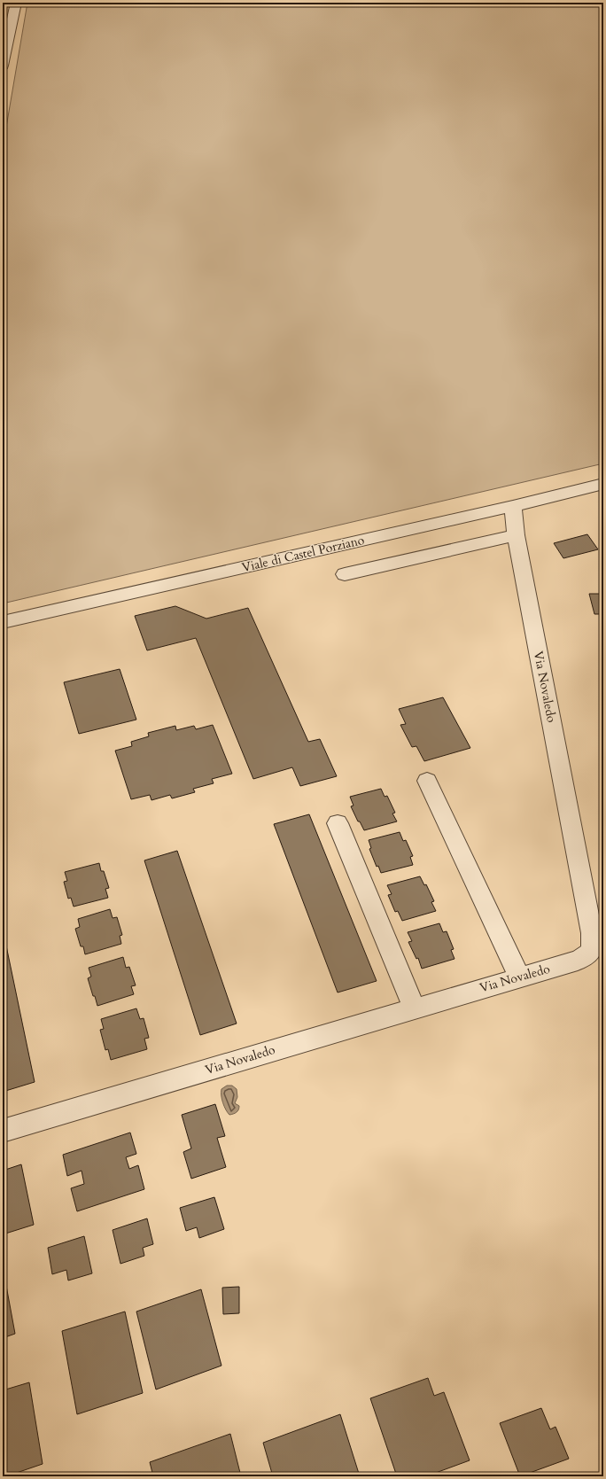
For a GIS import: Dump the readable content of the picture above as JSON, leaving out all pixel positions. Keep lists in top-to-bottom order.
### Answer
{
  "streets": {
    "street": ["Viale di Castel Porziano", "Via Novaledo"]
  },
  "crossings": [
    ["Viale di Castel Porziano", "Via Novaledo"]
  ]
}
